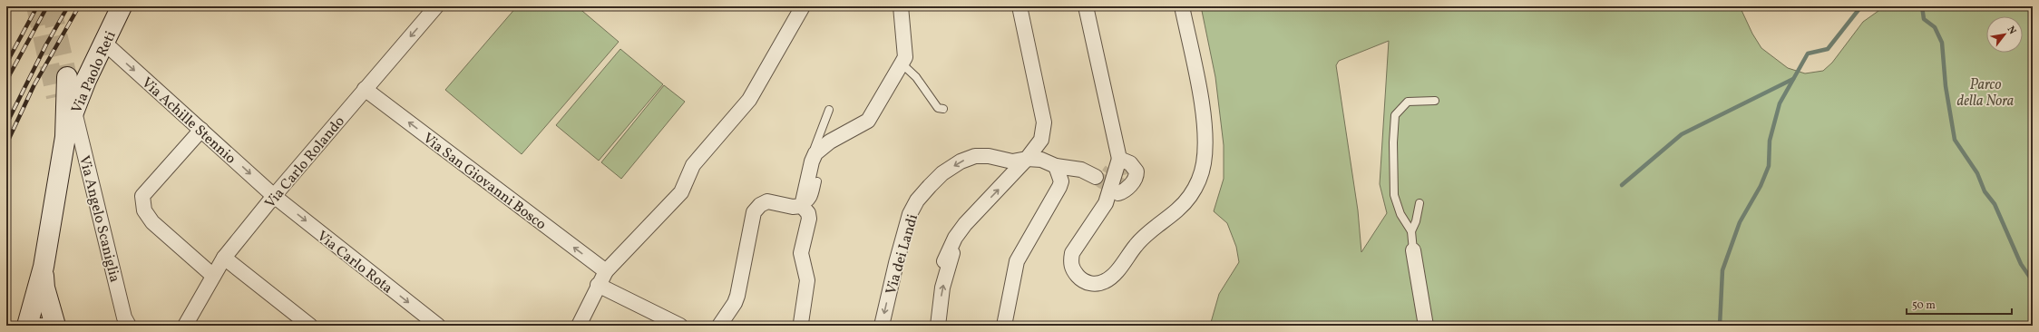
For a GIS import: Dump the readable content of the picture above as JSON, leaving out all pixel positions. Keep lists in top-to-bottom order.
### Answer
{
  "streets": {
    "main road": ["Via Paolo Reti"],
    "street": [
      "Via Achille Stennio",
      "Via Carlo Rolando",
      "Via San Giovanni Bosco",
      "Via Angelo Scaniglia",
      "Via dei Landi",
      "Via Carlo Rota"
    ]
  },
  "crossings": [
    ["Via Paolo Reti", "Via Achille Stennio"],
    ["Via Paolo Reti", "Via Angelo Scaniglia"],
    ["Via Achille Stennio", "Via Carlo Rolando"],
    ["Via Achille Stennio", "Via Carlo Rota"],
    ["Via Carlo Rolando", "Via San Giovanni Bosco"],
    ["Via Carlo Rolando", "Via Carlo Rota"]
  ],
  "one_way": ["Via Achille Stennio", "Via San Giovanni Bosco"],
  "parks": ["Parco della Nora"],
  "scale_bar": "50 m",
  "north": "top right"
}
